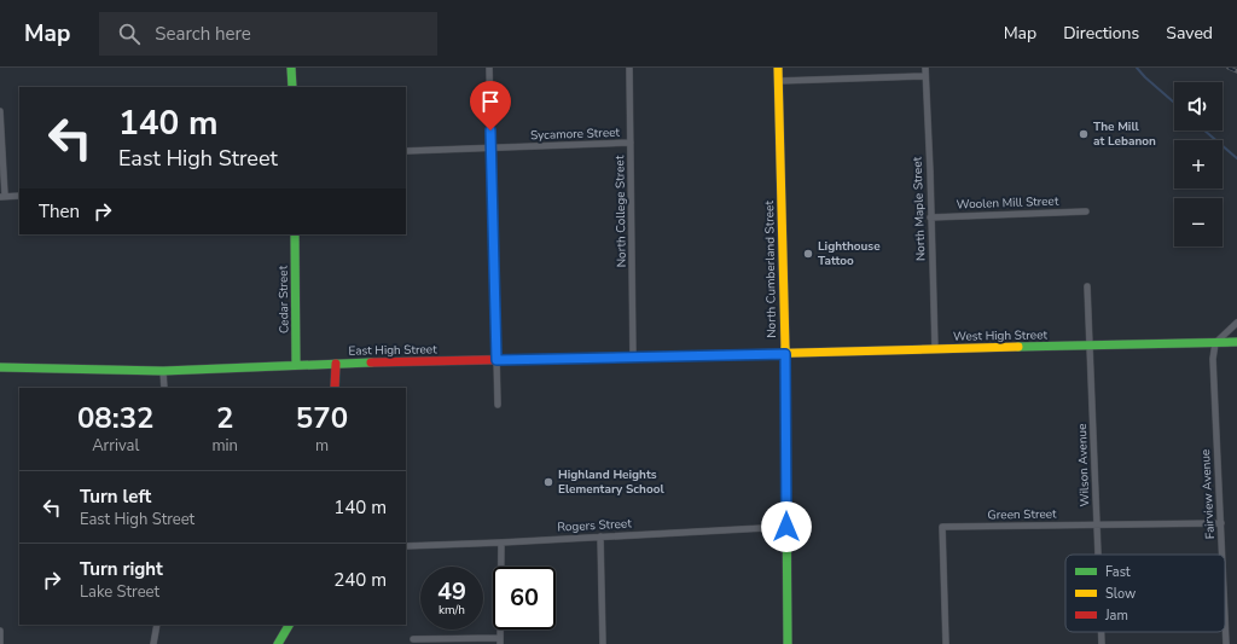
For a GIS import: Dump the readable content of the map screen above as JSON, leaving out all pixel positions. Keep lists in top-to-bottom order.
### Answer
{
  "streets": {
    "main road": [
      "North Cumberland Street",
      "Cedar Street",
      "West High Street",
      "East High Street"
    ],
    "street": [
      "Sycamore Street",
      "Woolen Mill Street",
      "North Maple Street",
      "North College Street",
      "Wilson Avenue",
      "Fairview Avenue",
      "Green Street",
      "Rogers Street"
    ]
  },
  "crossings": [
    ["Sycamore Street", "North College Street"],
    ["Woolen Mill Street", "North Maple Street"],
    ["North Maple Street", "West High Street"],
    ["North College Street", "East High Street"],
    ["North Cumberland Street", "West High Street"],
    ["North Cumberland Street", "East High Street"],
    ["North Cumberland Street", "Rogers Street"],
    ["Cedar Street", "East High Street"],
    ["West High Street", "East High Street"],
    ["West High Street", "Wilson Avenue"],
    ["West High Street", "Fairview Avenue"],
    ["Wilson Avenue", "Green Street"],
    ["Fairview Avenue", "Green Street"]
  ],
  "places": ["The Mill at Lebanon", "Lighthouse Tattoo", "Highland Heights Elementary School"],
  "legend": ["Fast", "Slow", "Jam"],
  "page": {
    "header": "Map",
    "search": "Search here",
    "nav": ["Map", "Directions", "Saved"],
    "map_buttons": ["+", "−"],
    "turn": ["140 m", "East High Street"],
    "then": "Then",
    "eta": [
      "08:32",
      "Arrival",
      "2",
      "min",
      "570",
      "m"
    ],
    "list": [
      {
        "name": "Turn left",
        "note": "East High Street",
        "value": "140 m"
      },
      {
        "name": "Turn right",
        "note": "Lake Street",
        "value": "240 m"
      }
    ],
    "speed": "49 km/h",
    "limit": "60"
  }
}
